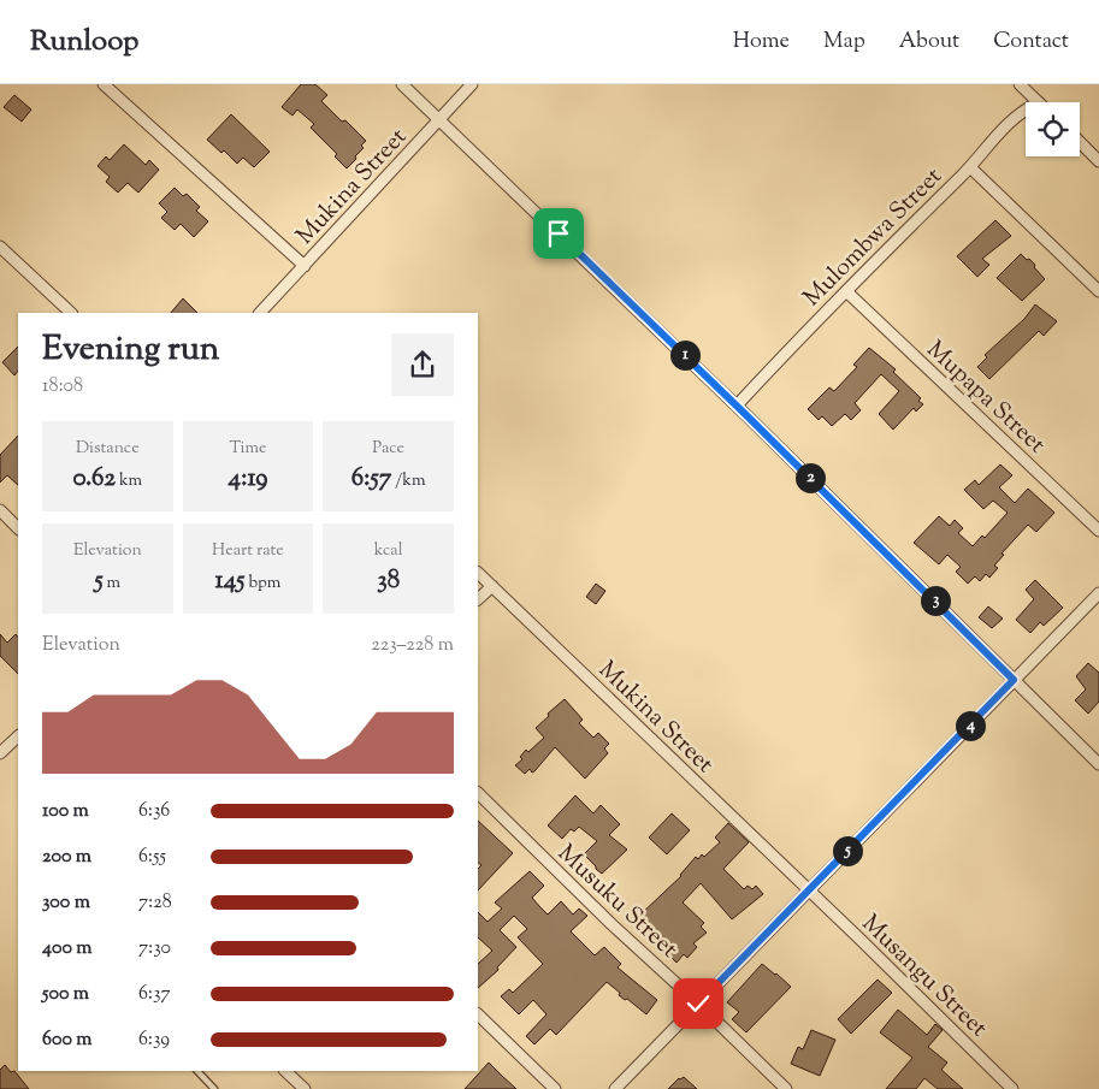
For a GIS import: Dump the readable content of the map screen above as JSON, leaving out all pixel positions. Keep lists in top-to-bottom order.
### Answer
{
  "streets": {
    "street": [
      "Mukina Street",
      "Mulombwa Street",
      "Mupapa Street",
      "Musuku Street",
      "Musangu Street"
    ]
  },
  "crossings": [
    ["Mukina Street", "Musangu Street"],
    ["Mulombwa Street", "Mupapa Street"]
  ],
  "page": {
    "header": "Runloop",
    "nav": [
      "Home",
      "Map",
      "About",
      "Contact"
    ],
    "heading": ["Evening run", "18:08"],
    "pins": [
      "1",
      "2",
      "3",
      "4",
      "5"
    ],
    "stats": [
      ["Distance", "0.62 km"],
      ["Time", "4:19"],
      ["Pace", "6:57 /km"],
      ["Elevation", "5 m"],
      ["Heart rate", "145 bpm"],
      ["kcal", "38"]
    ],
    "chart": ["Elevation", "223–228 m"],
    "list": [
      {
        "name": "100 m",
        "note": "6:36"
      },
      {
        "name": "200 m",
        "note": "6:55"
      },
      {
        "name": "300 m",
        "note": "7:28"
      },
      {
        "name": "400 m",
        "note": "7:30"
      },
      {
        "name": "500 m",
        "note": "6:37"
      },
      {
        "name": "600 m",
        "note": "6:39"
      }
    ]
  }
}
